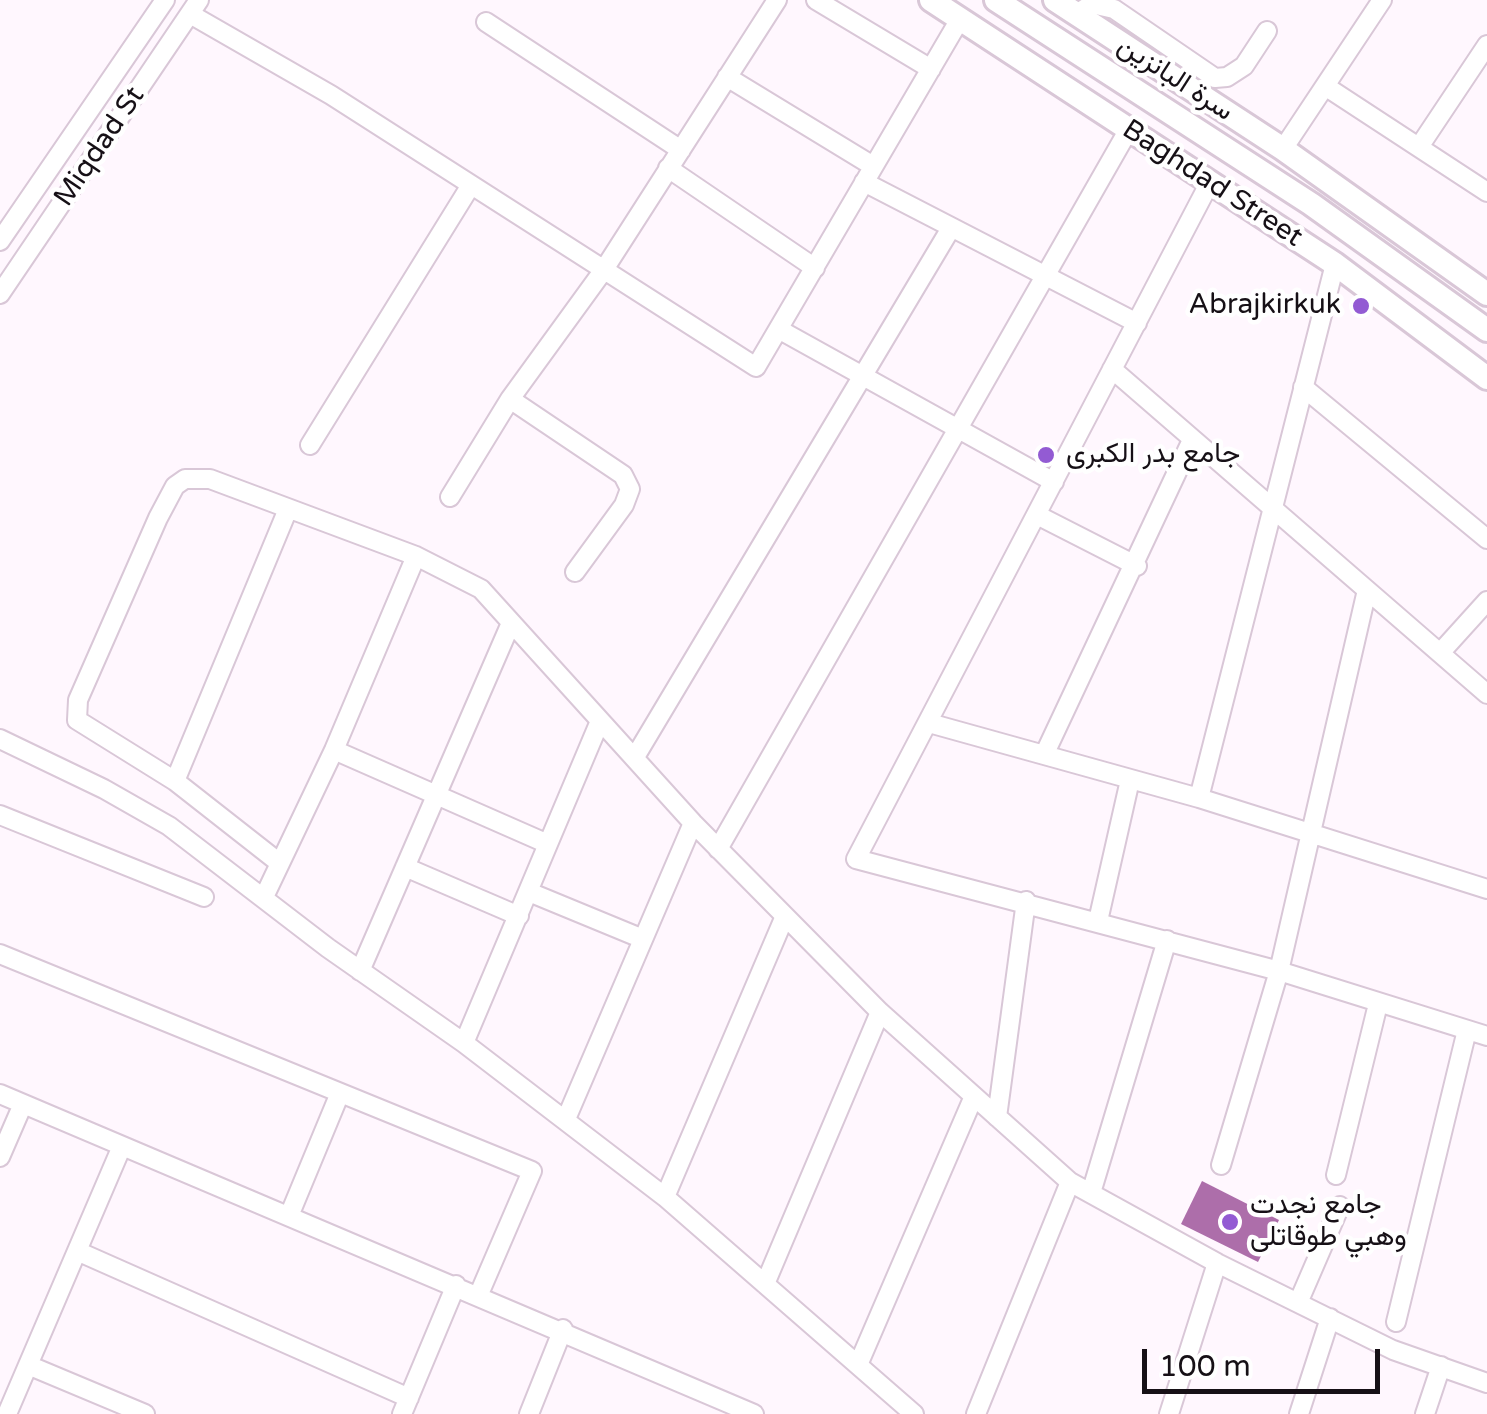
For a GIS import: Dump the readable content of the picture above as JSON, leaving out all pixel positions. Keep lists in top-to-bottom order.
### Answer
{
  "streets": {
    "main road": ["سرة البانزين", "Baghdad Street"],
    "street": ["Miqdad St"]
  },
  "places": ["Abrajkirkuk", "جامع بدر الكبرى", "جامع نجدت وهبي طوقاتلى"],
  "scale_bar": "100 m"
}
